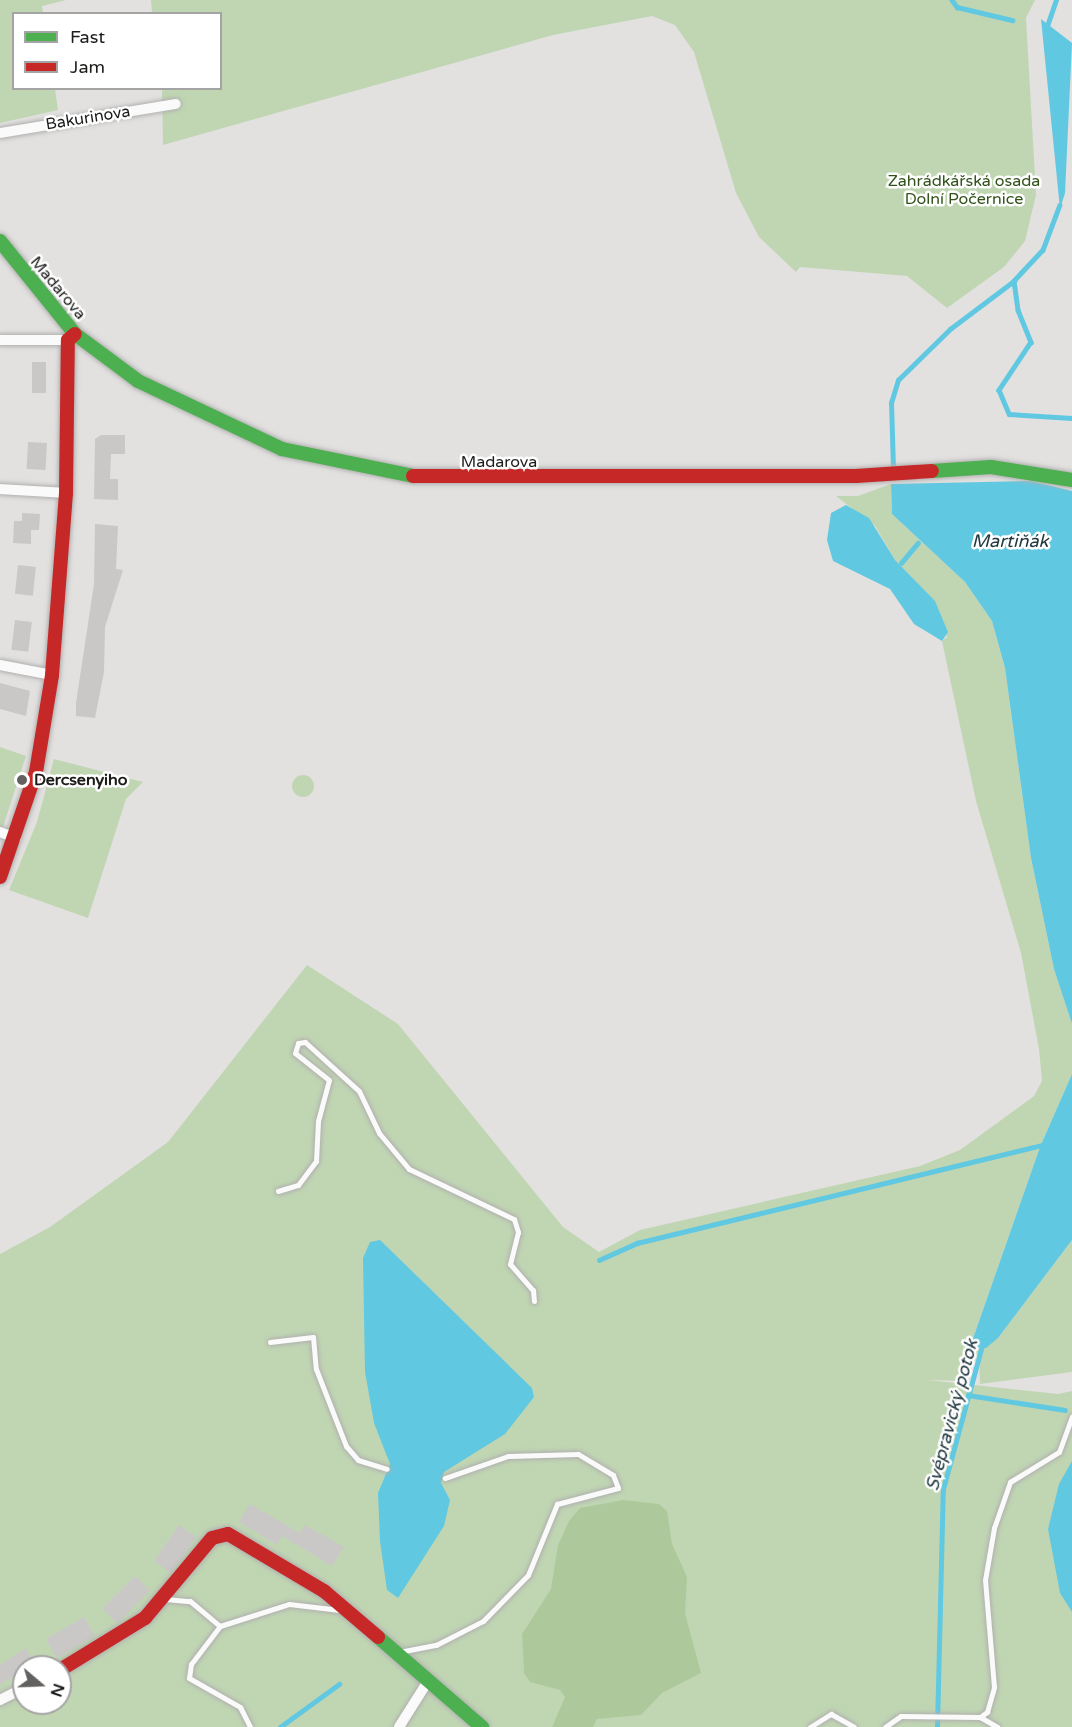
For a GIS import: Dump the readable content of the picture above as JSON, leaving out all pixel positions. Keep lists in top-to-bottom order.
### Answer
{
  "streets": {
    "street": ["Bakurinova", "Madarova"]
  },
  "water": ["Martiňák", "Svépravický potok"],
  "parks": ["Zahrádkářská osada Dolní Počernice"],
  "places": ["Dercsenyiho"],
  "legend": ["Fast", "Jam"],
  "north": "right"
}
